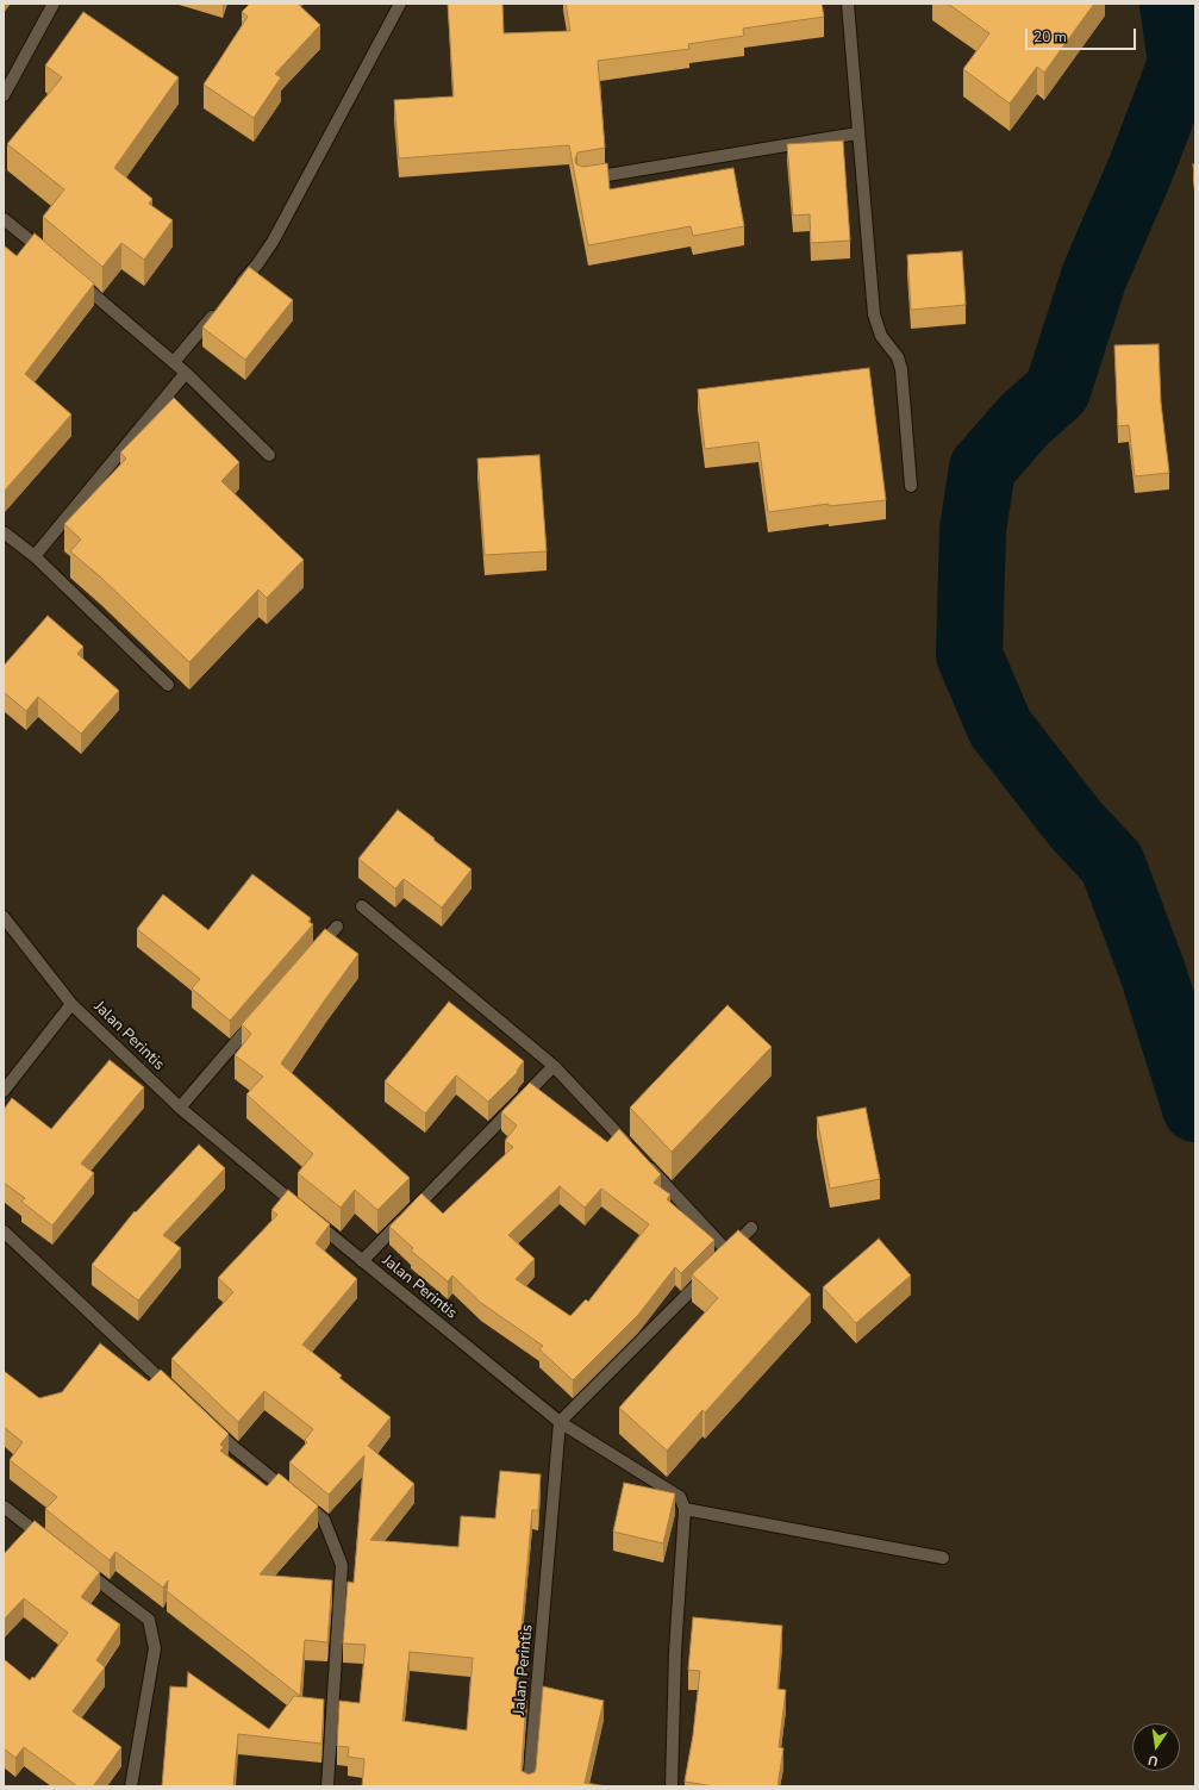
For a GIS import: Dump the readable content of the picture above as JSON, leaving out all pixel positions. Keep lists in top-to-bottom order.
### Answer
{
  "streets": {
    "street": ["Jalan Perintis"]
  },
  "scale_bar": "20 m",
  "north": "bottom"
}
